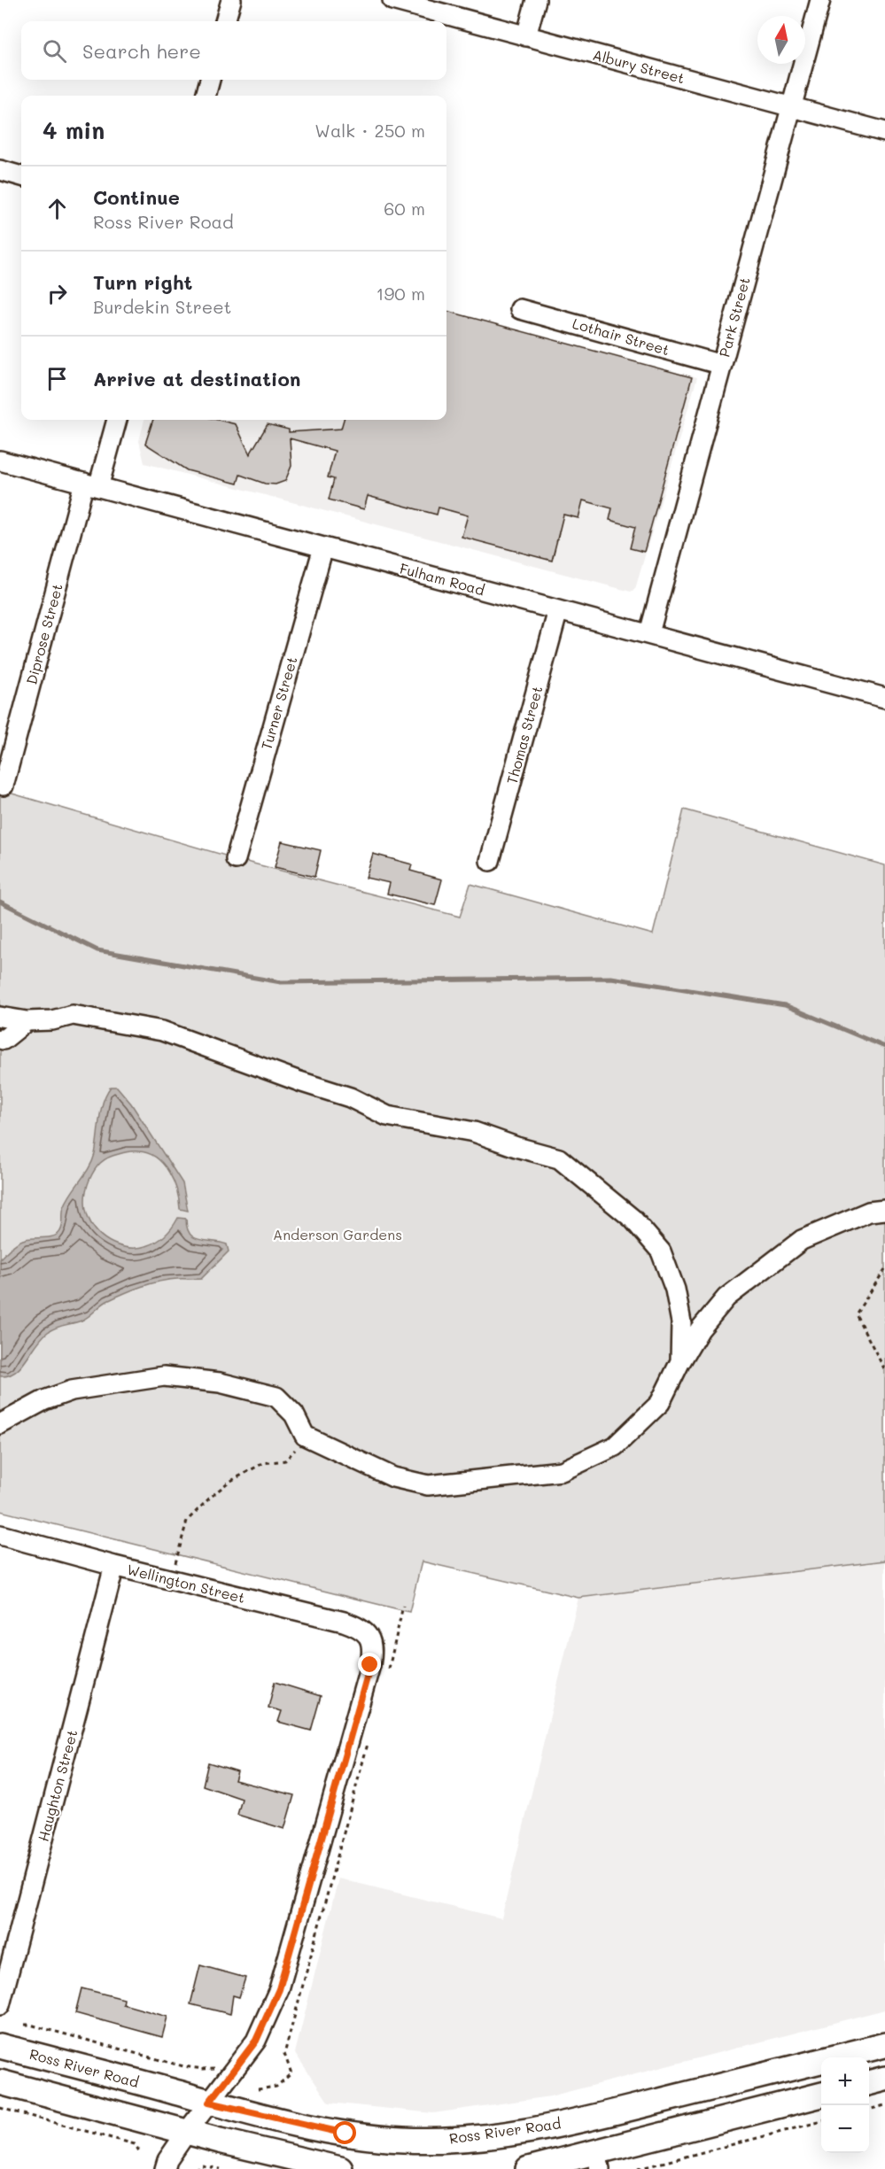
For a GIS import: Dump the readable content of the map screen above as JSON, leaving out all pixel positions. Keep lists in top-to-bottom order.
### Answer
{
  "streets": {
    "main road": ["Ross River Road"],
    "street": [
      "Albury Street",
      "Park Street",
      "Lothair Street",
      "Fulham Road",
      "Diprose Street",
      "Turner Street",
      "Thomas Street",
      "Wellington Street",
      "Haughton Street"
    ]
  },
  "crossings": [
    ["Albury Street", "Park Street"],
    ["Park Street", "Lothair Street"],
    ["Park Street", "Fulham Road"],
    ["Fulham Road", "Diprose Street"],
    ["Fulham Road", "Turner Street"],
    ["Fulham Road", "Thomas Street"],
    ["Wellington Street", "Haughton Street"],
    ["Wellington Street", "Ross River Road"]
  ],
  "parks": ["Anderson Gardens"],
  "north": "top",
  "page": {
    "search": "Search here",
    "heading": ["4 min", "Walk · 250 m"],
    "list": [
      ["Continue", "Ross River Road", "60 m"],
      ["Turn right", "Burdekin Street", "190 m"],
      "Arrive at destination"
    ],
    "map_buttons": ["+", "−"]
  }
}
